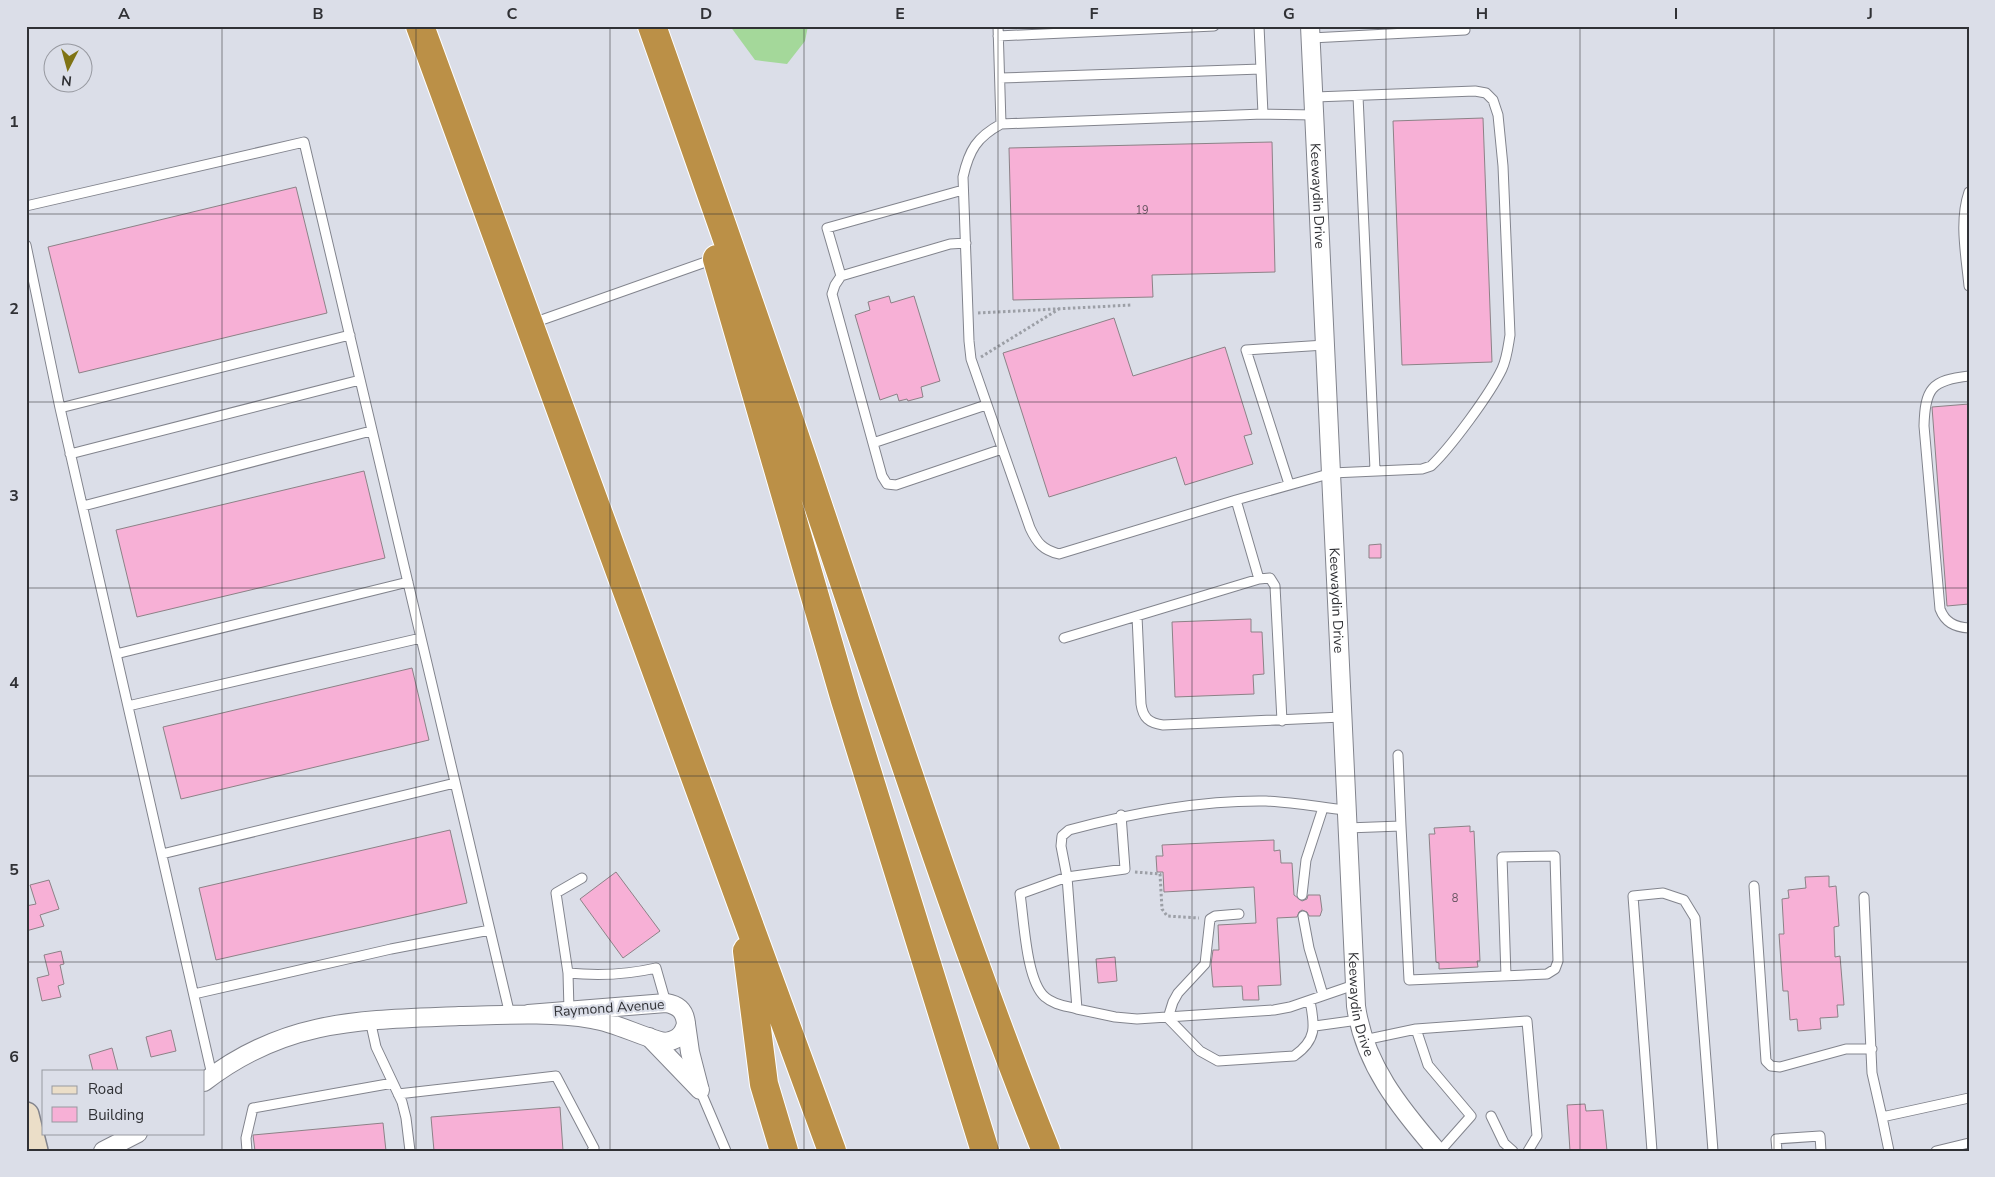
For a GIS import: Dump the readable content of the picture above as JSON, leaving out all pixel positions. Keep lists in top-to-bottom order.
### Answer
{
  "streets": {
    "street": ["Keewaydin Drive", "Raymond Avenue"]
  },
  "house_numbers": ["19", "8"],
  "legend": ["Road", "Building"],
  "north": "bottom",
  "grid": {
    "columns": [
      "A",
      "B",
      "C",
      "D",
      "E",
      "F",
      "G",
      "H",
      "I",
      "J"
    ],
    "rows": [
      "1",
      "2",
      "3",
      "4",
      "5",
      "6"
    ]
  }
}
